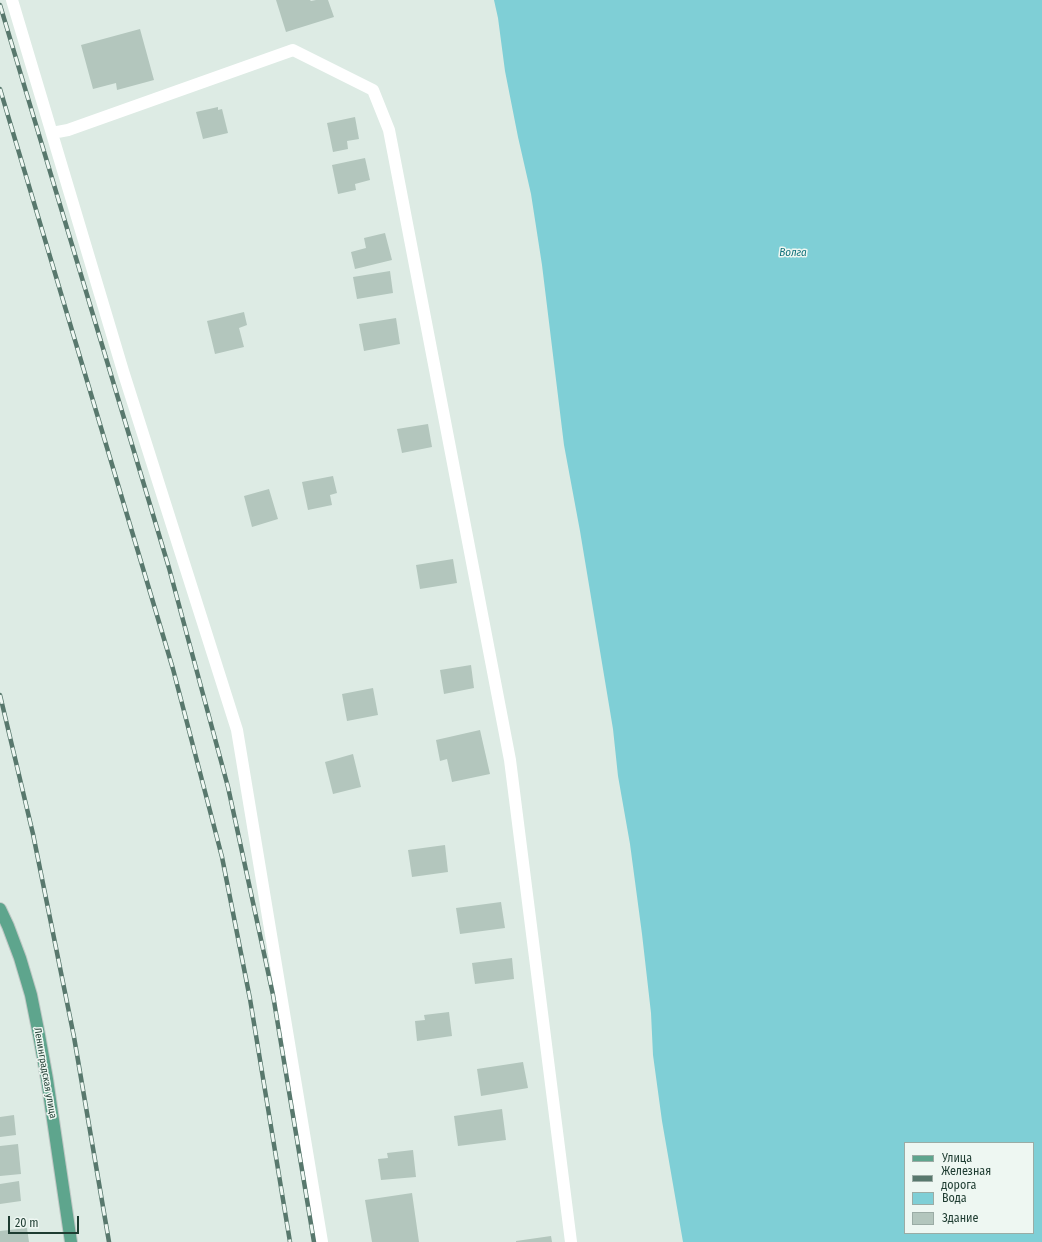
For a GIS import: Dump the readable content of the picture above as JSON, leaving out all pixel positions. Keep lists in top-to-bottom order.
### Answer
{
  "streets": {
    "main road": ["Ленинградская улица"]
  },
  "water": ["Волга"],
  "legend": [
    "Улица",
    "Железная дорога",
    "Вода",
    "Здание"
  ],
  "scale_bar": "20 m"
}
